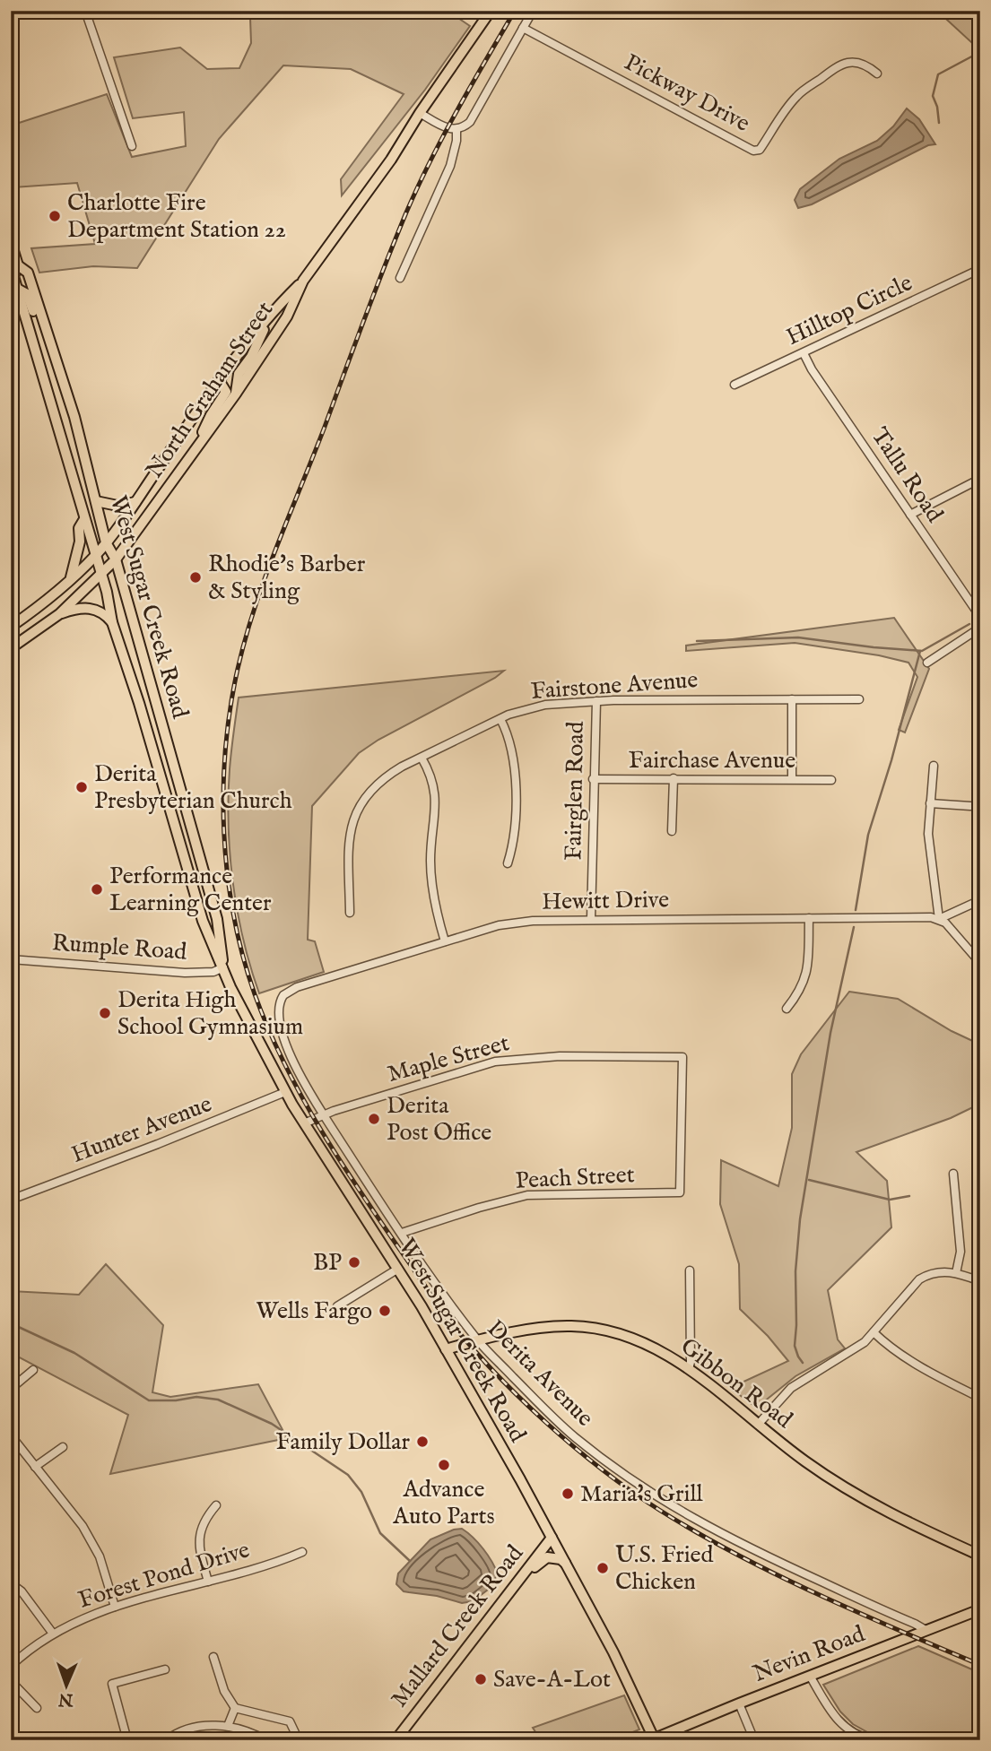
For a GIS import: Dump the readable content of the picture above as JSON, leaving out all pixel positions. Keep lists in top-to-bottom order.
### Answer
{
  "streets": {
    "main road": [
      "North Graham Street",
      "West Sugar Creek Road",
      "Gibbon Road",
      "Mallard Creek Road",
      "Nevin Road"
    ],
    "street": [
      "Pickway Drive",
      "Hilltop Circle",
      "Tallu Road",
      "Fairstone Avenue",
      "Fairchase Avenue",
      "Fairglen Road",
      "Hewitt Drive",
      "Rumple Road",
      "Maple Street",
      "Hunter Avenue",
      "Peach Street",
      "Derita Avenue",
      "Forest Pond Drive"
    ]
  },
  "crossings": [
    ["Hilltop Circle", "Tallu Road"],
    ["North Graham Street", "West Sugar Creek Road"],
    ["West Sugar Creek Road", "Rumple Road"],
    ["West Sugar Creek Road", "Maple Street"],
    ["West Sugar Creek Road", "Hunter Avenue"],
    ["West Sugar Creek Road", "Gibbon Road"],
    ["West Sugar Creek Road", "Mallard Creek Road"],
    ["West Sugar Creek Road", "Nevin Road"],
    ["Fairstone Avenue", "Fairglen Road"],
    ["Fairchase Avenue", "Fairglen Road"],
    ["Fairglen Road", "Hewitt Drive"],
    ["Hewitt Drive", "Derita Avenue"],
    ["Maple Street", "Peach Street"],
    ["Maple Street", "Derita Avenue"],
    ["Peach Street", "Derita Avenue"],
    ["Derita Avenue", "Gibbon Road"],
    ["Derita Avenue", "Nevin Road"]
  ],
  "places": [
    "Charlotte Fire Department Station 22",
    "Rhodie's Barber & Styling",
    "Derita Presbyterian Church",
    "Performance Learning Center",
    "Derita High School Gymnasium",
    "Derita Post Office",
    "BP",
    "Wells Fargo",
    "Family Dollar",
    "Advance Auto Parts",
    "Maria's Grill",
    "U.S. Fried Chicken",
    "Save-A-Lot"
  ],
  "north": "bottom"
}
